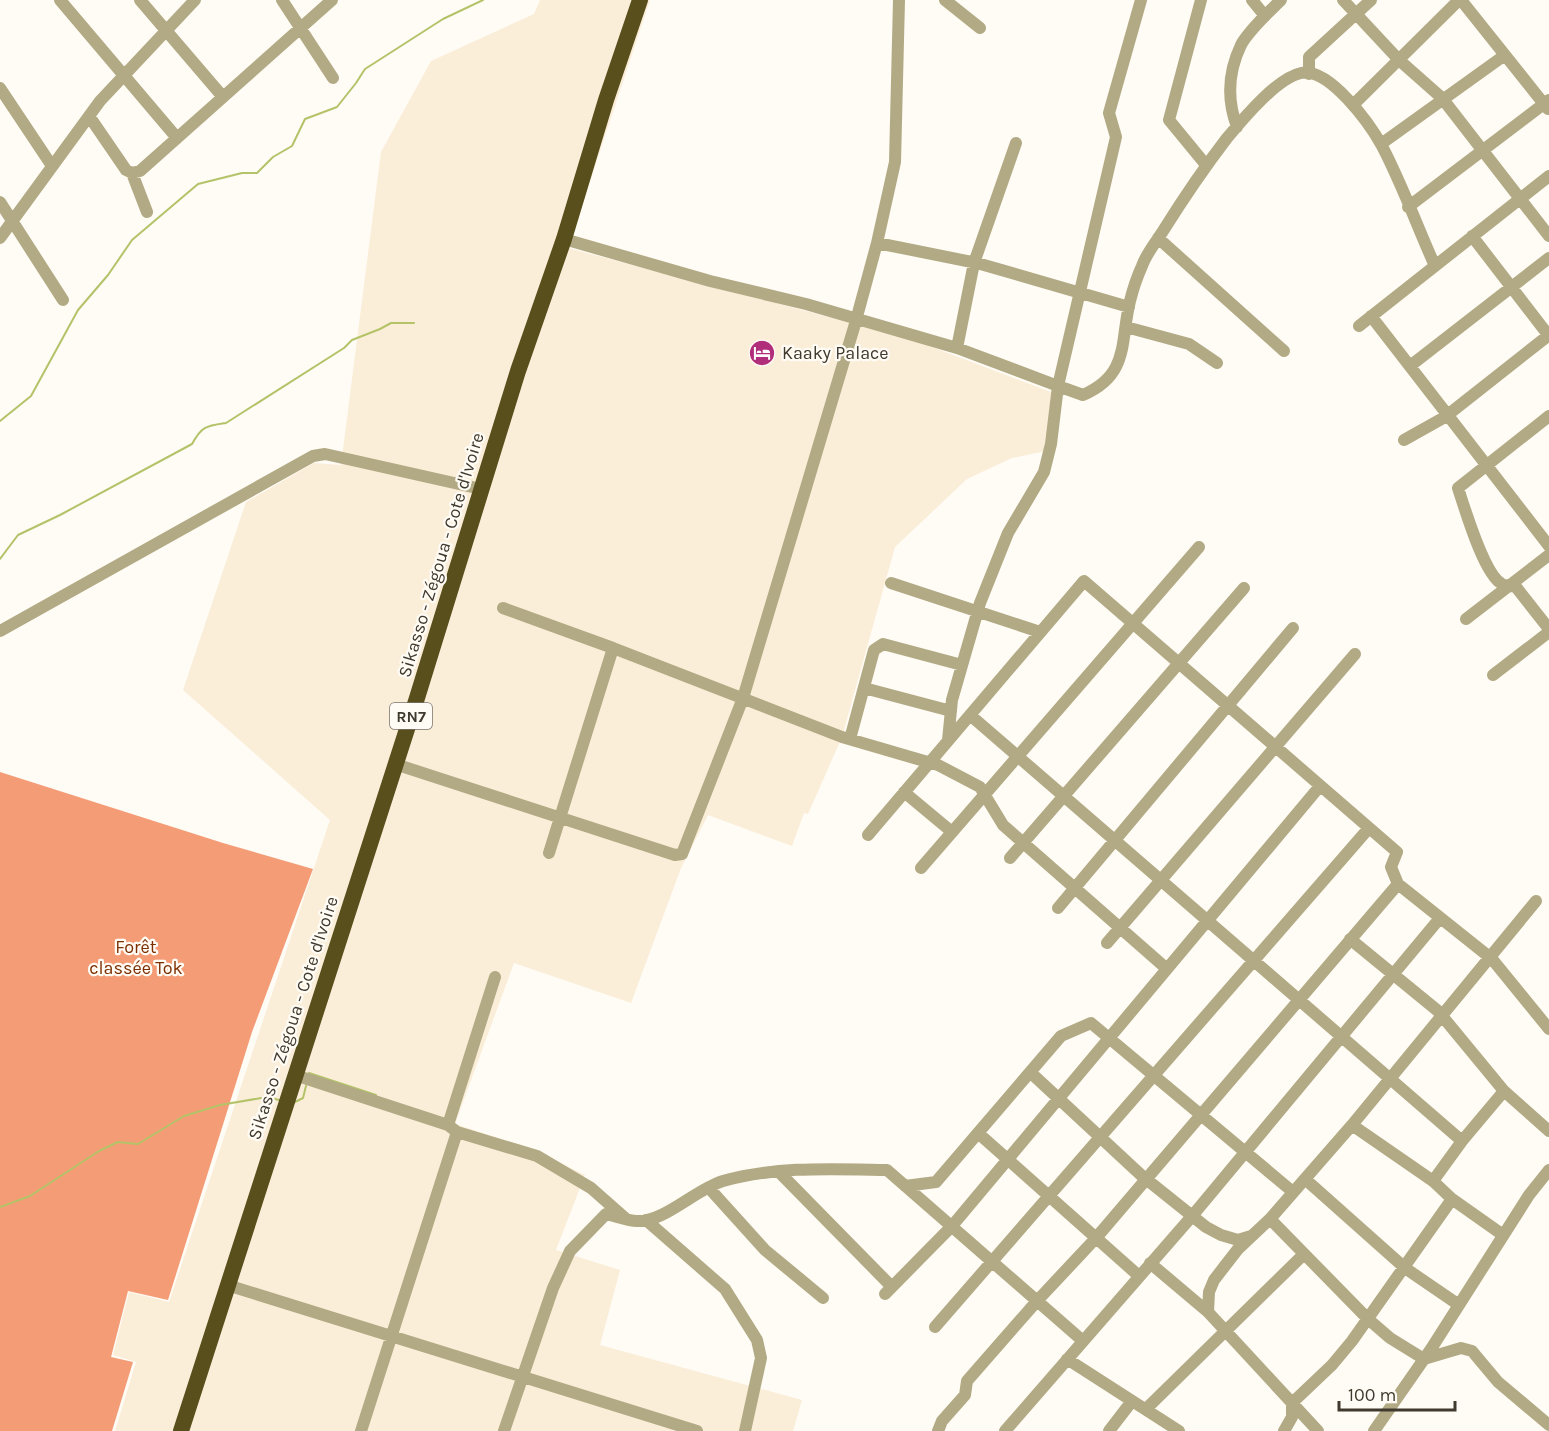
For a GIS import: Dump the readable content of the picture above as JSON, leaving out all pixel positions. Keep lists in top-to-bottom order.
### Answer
{
  "streets": {
    "highway": ["Sikasso - Zégoua - Cote d'Ivoire", "RN7"]
  },
  "parks": ["Forêt classée Tok"],
  "places": {
    "hotel": ["Kaaky Palace"]
  },
  "scale_bar": "100 m"
}
